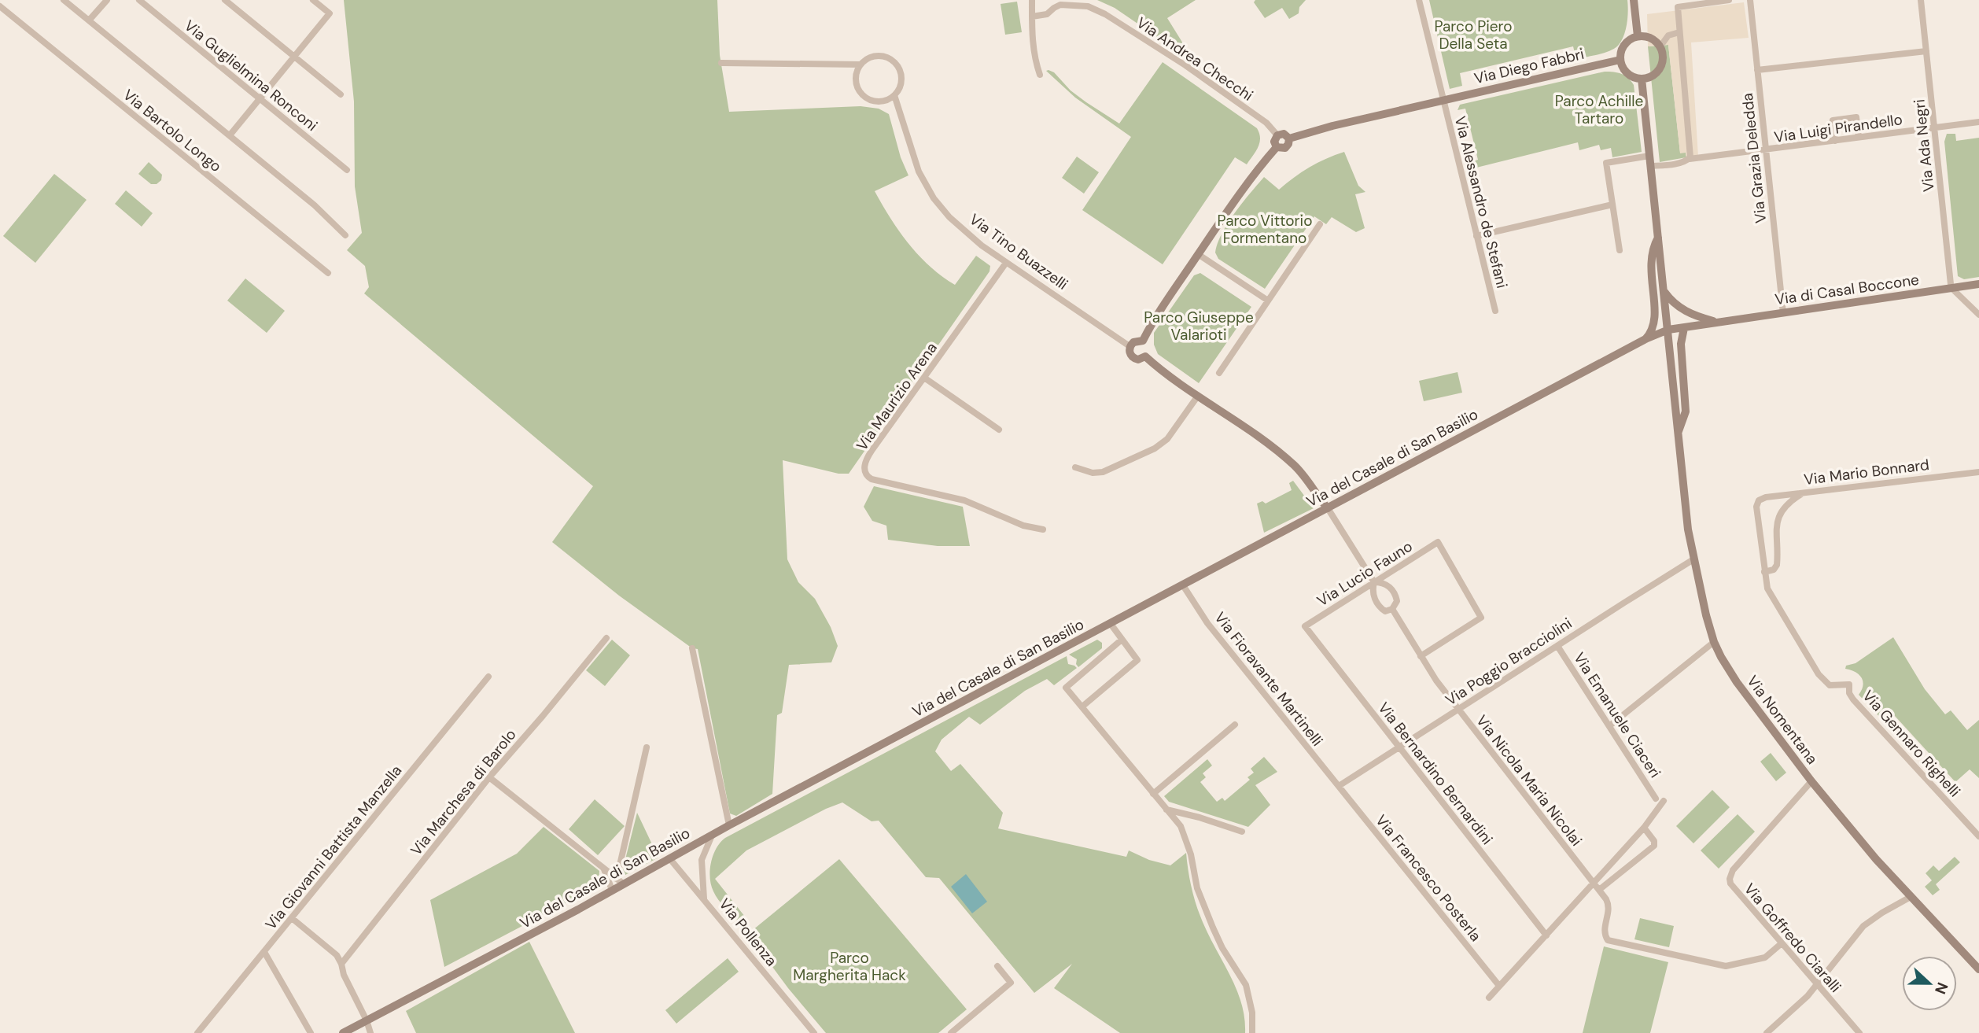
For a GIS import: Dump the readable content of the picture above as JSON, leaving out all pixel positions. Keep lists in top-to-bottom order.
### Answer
{
  "streets": {
    "street": [
      "Via Andrea Checchi",
      "Via Diego Fabbri",
      "Via Guglielmina Ronconi",
      "Via Luigi Pirandello",
      "Via Bartolo Longo",
      "Via Ada Negri",
      "Via Grazia Deledda",
      "Via Alessandro de Stefani",
      "Via Tino Buazzelli",
      "Via di Casal Boccone",
      "Via Maurizio Arena",
      "Via del Casale di San Basilio",
      "Via Mario Bonnard",
      "Via Lucio Fauno",
      "Via Poggio Bracciolini",
      "Via Fioravante Martinelli",
      "Via Emanuele Ciaceri",
      "Via Nomentana",
      "Via Gennaro Righelli",
      "Via Bernardino Bernardini",
      "Via Nicola Maria Nicolai",
      "Via Marchesa di Barolo",
      "Via Giovanni Battista Manzella",
      "Via Francesco Posterla",
      "Via Pollenza",
      "Via Goffredo Ciaralli"
    ]
  },
  "crossings": [
    ["Via Andrea Checchi", "Via Diego Fabbri"],
    ["Via Diego Fabbri", "Via Alessandro de Stefani"],
    ["Via Diego Fabbri", "Via Nomentana"],
    ["Via Luigi Pirandello", "Via Ada Negri"],
    ["Via Luigi Pirandello", "Via Grazia Deledda"],
    ["Via Luigi Pirandello", "Via Nomentana"],
    ["Via Ada Negri", "Via di Casal Boccone"],
    ["Via Grazia Deledda", "Via di Casal Boccone"],
    ["Via Tino Buazzelli", "Via Maurizio Arena"],
    ["Via di Casal Boccone", "Via del Casale di San Basilio"],
    ["Via di Casal Boccone", "Via Nomentana"],
    ["Via del Casale di San Basilio", "Via Fioravante Martinelli"],
    ["Via del Casale di San Basilio", "Via Nomentana"],
    ["Via del Casale di San Basilio", "Via Pollenza"],
    ["Via Mario Bonnard", "Via Gennaro Righelli"],
    ["Via Lucio Fauno", "Via Bernardino Bernardini"],
    ["Via Lucio Fauno", "Via Nicola Maria Nicolai"],
    ["Via Poggio Bracciolini", "Via Fioravante Martinelli"],
    ["Via Poggio Bracciolini", "Via Emanuele Ciaceri"],
    ["Via Poggio Bracciolini", "Via Nomentana"],
    ["Via Poggio Bracciolini", "Via Bernardino Bernardini"],
    ["Via Poggio Bracciolini", "Via Nicola Maria Nicolai"],
    ["Via Poggio Bracciolini", "Via Francesco Posterla"],
    ["Via Fioravante Martinelli", "Via Francesco Posterla"],
    ["Via Nomentana", "Via Goffredo Ciaralli"],
    ["Via Nicola Maria Nicolai", "Via Goffredo Ciaralli"]
  ],
  "parks": [
    "Parco Piero Della Seta",
    "Parco Achille Tartaro",
    "Parco Vittorio Formentano",
    "Parco Giuseppe Valarioti",
    "Parco Margherita Hack"
  ],
  "north": "right"
}
